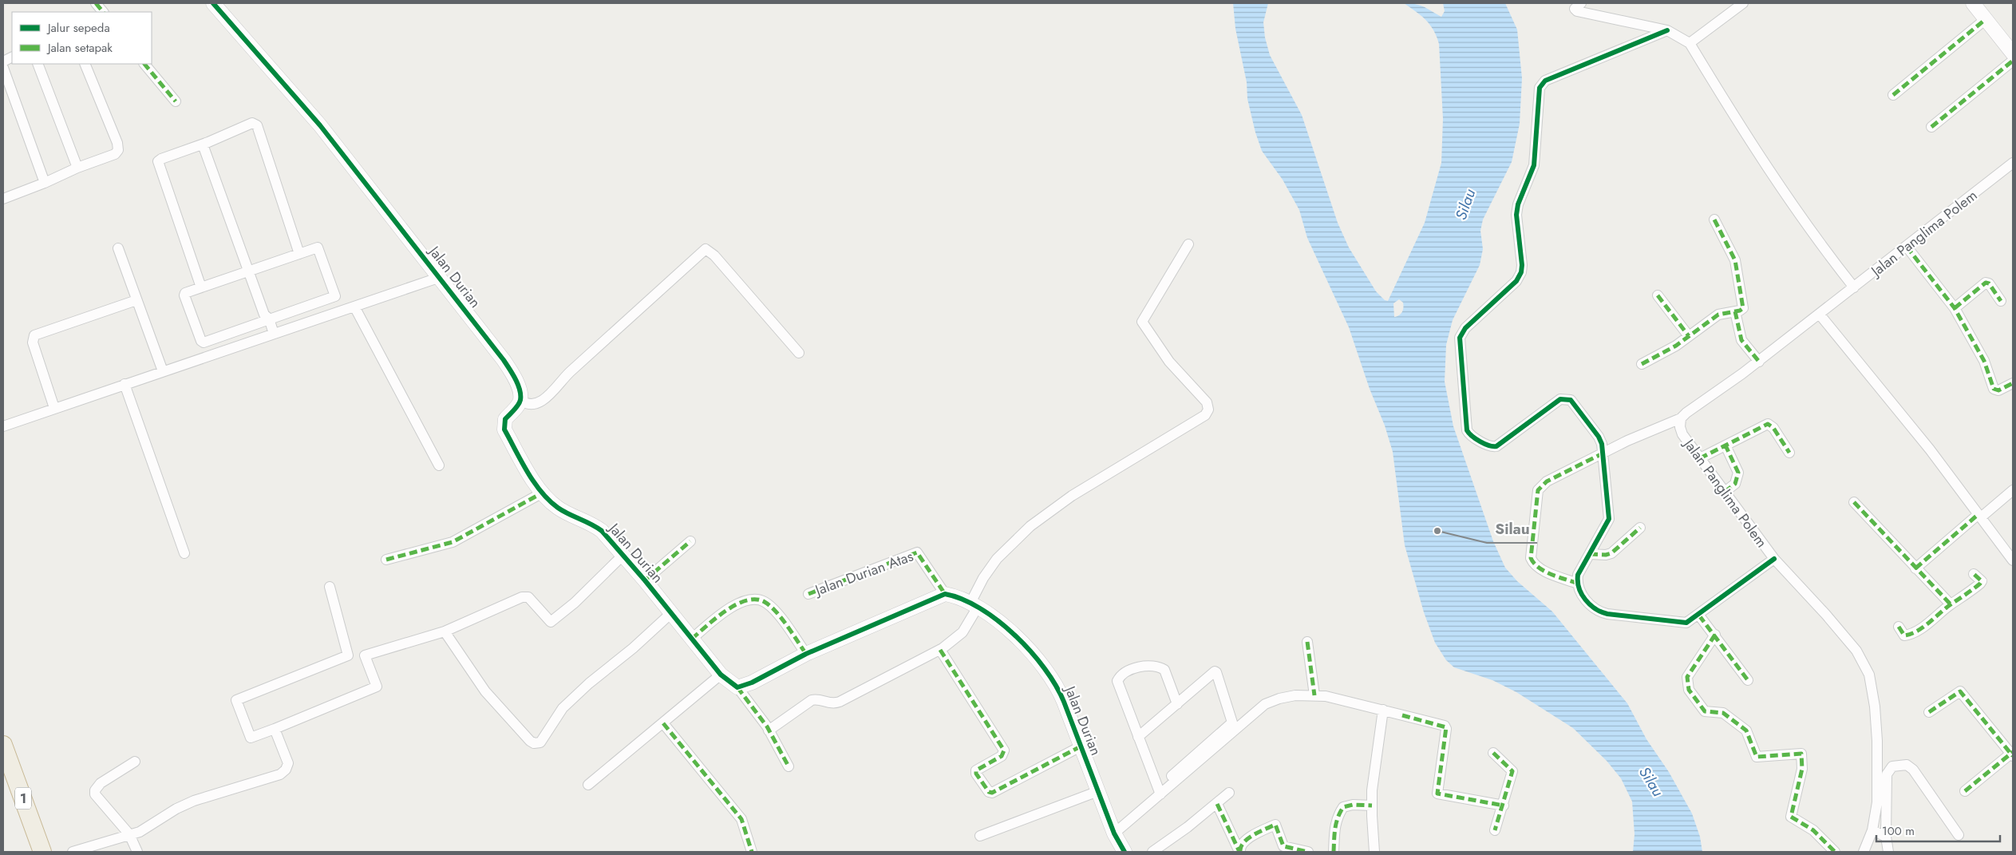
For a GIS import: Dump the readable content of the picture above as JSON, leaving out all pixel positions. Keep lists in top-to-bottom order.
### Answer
{
  "streets": {
    "highway": ["1"],
    "street": ["Jalan Panglima Polem", "Jalan Durian", "Jalan Durian Atas"]
  },
  "crossings": [
    ["Jalan Durian", "Jalan Durian Atas"]
  ],
  "water": ["Silau"],
  "places": ["Silau"],
  "legend": ["Jalur sepeda", "Jalan setapak"],
  "scale_bar": "100 m"
}
